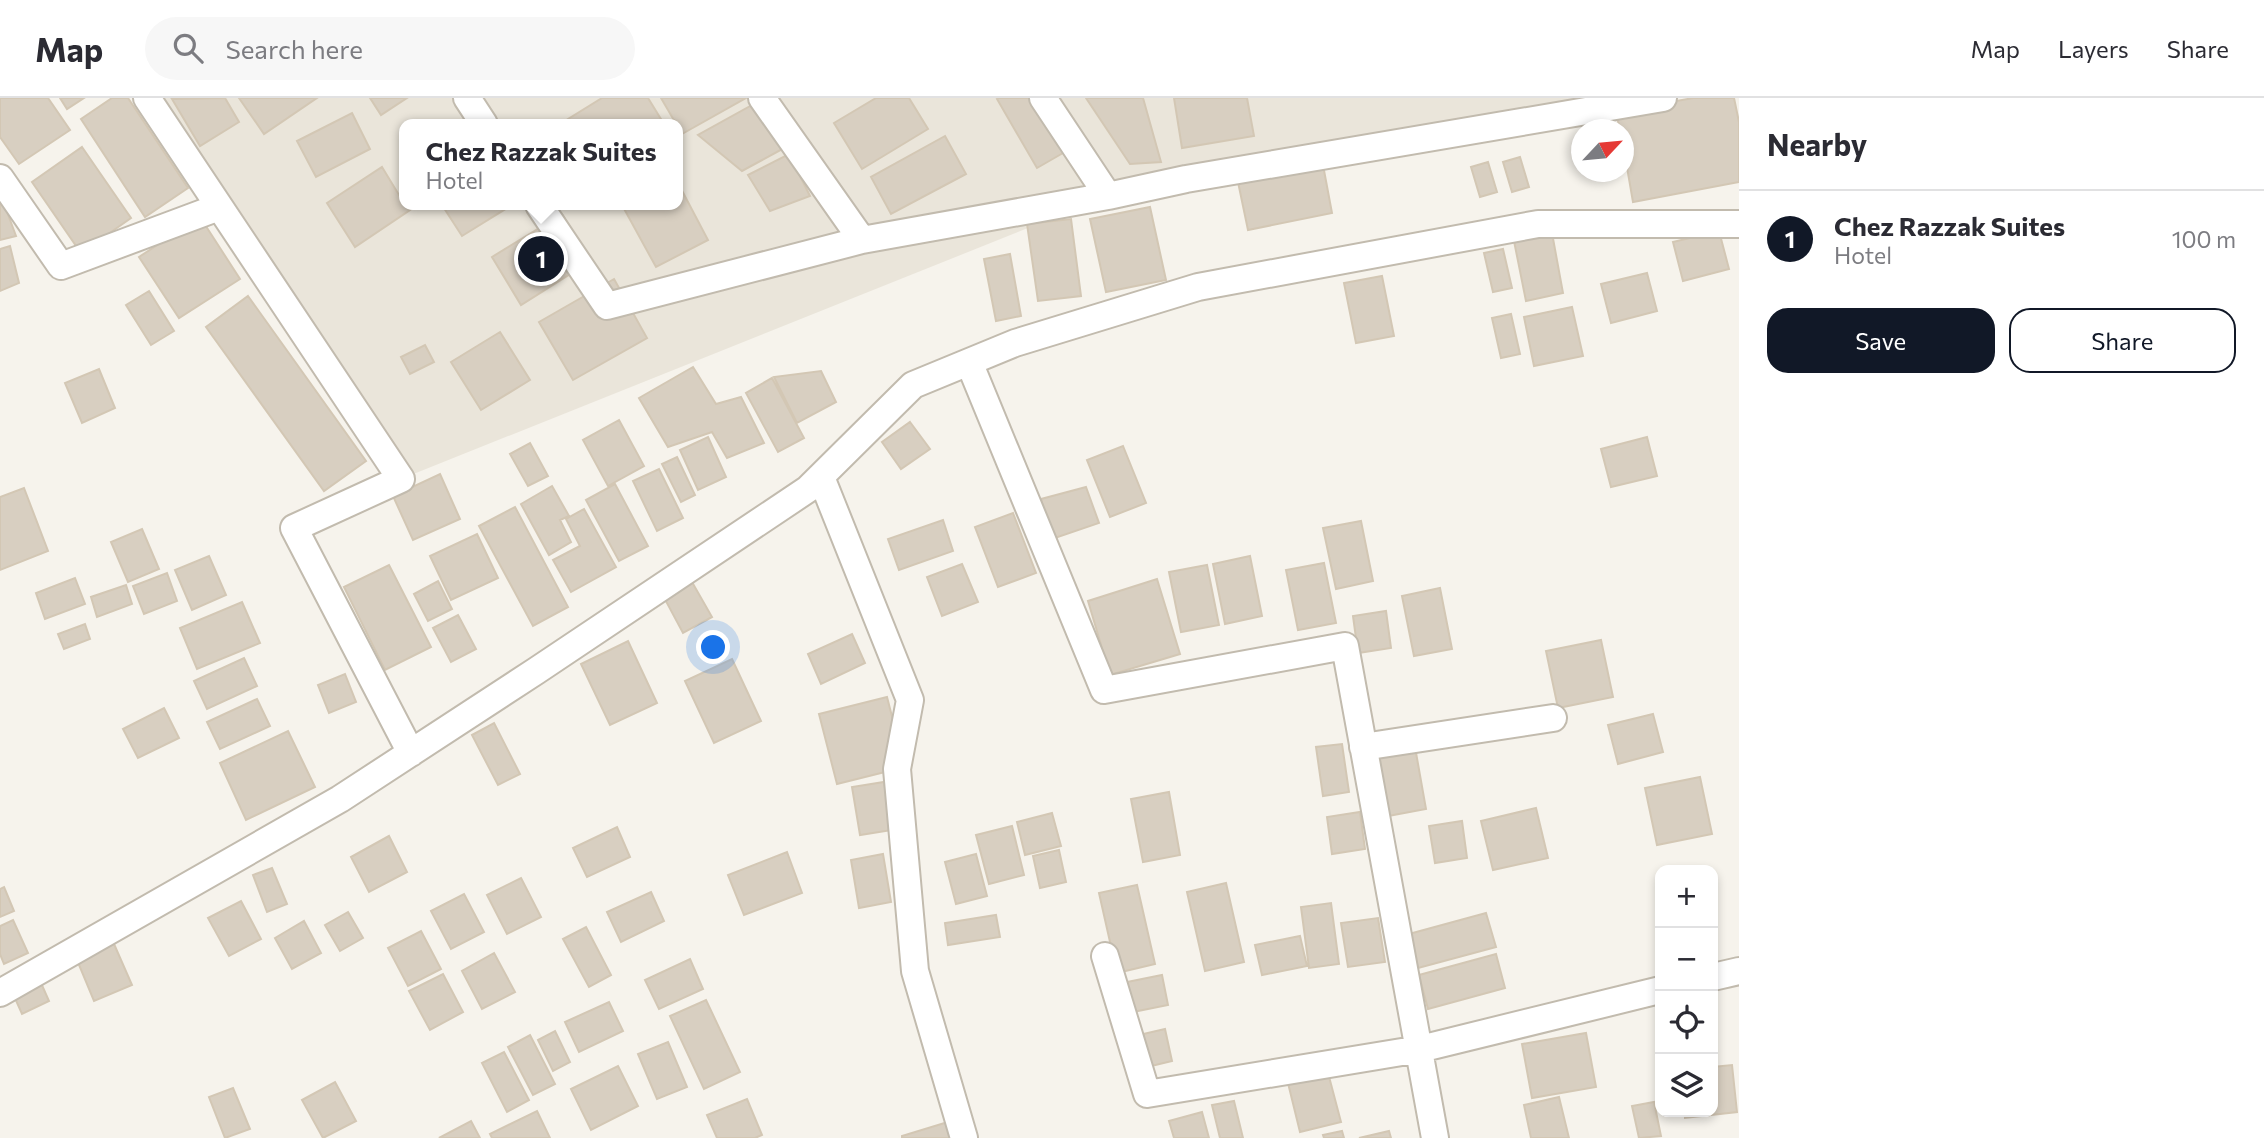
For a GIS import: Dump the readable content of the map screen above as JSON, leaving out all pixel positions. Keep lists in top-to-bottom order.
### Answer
{
  "north": "top right",
  "page": {
    "header": "Map",
    "search": "Search here",
    "nav": ["Map", "Layers", "Share"],
    "heading": "Nearby",
    "popup": ["Chez Razzak Suites", "Hotel"],
    "list": [
      {
        "mark": "1",
        "name": "Chez Razzak Suites",
        "note": "Hotel",
        "value": "100 m"
      }
    ],
    "pins": "1",
    "buttons": ["Save", "Share"],
    "map_buttons": ["+", "−"]
  }
}
